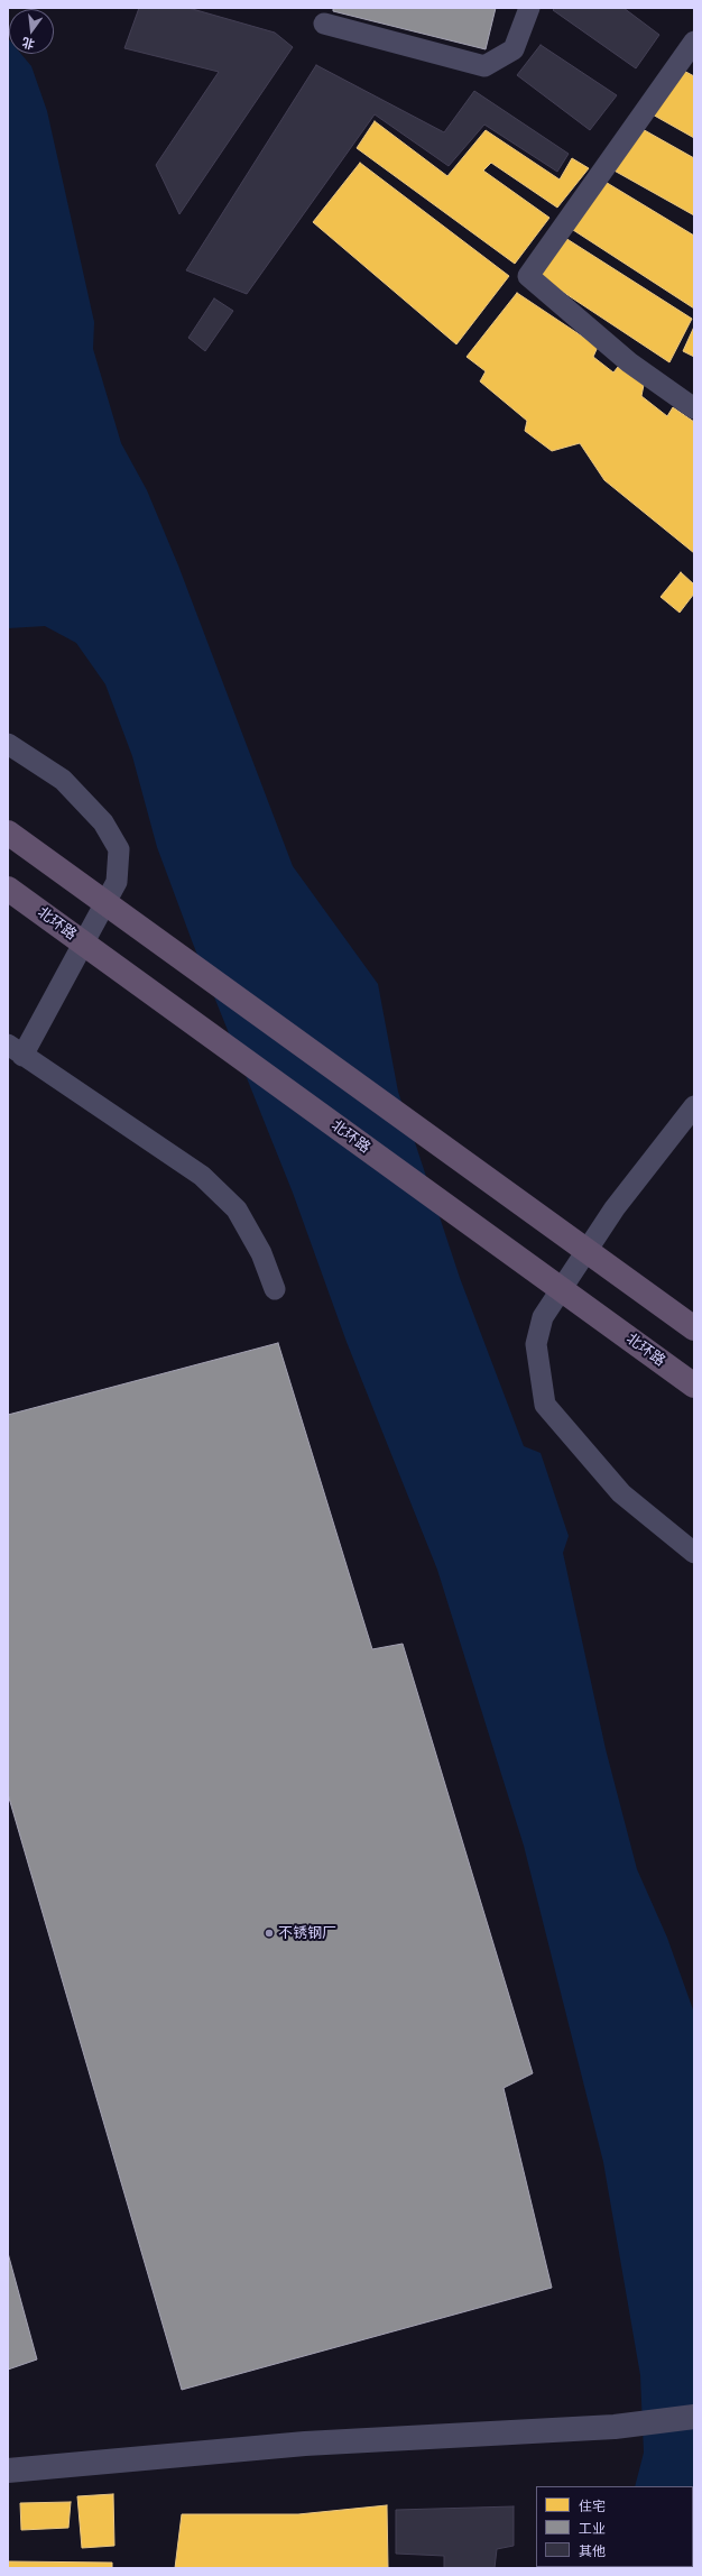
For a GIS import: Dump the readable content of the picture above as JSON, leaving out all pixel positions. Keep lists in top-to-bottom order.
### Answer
{
  "streets": {
    "highway": ["北环路"]
  },
  "places": ["不锈钢厂"],
  "legend": ["住宅", "工业", "其他"],
  "north": "bottom"
}
